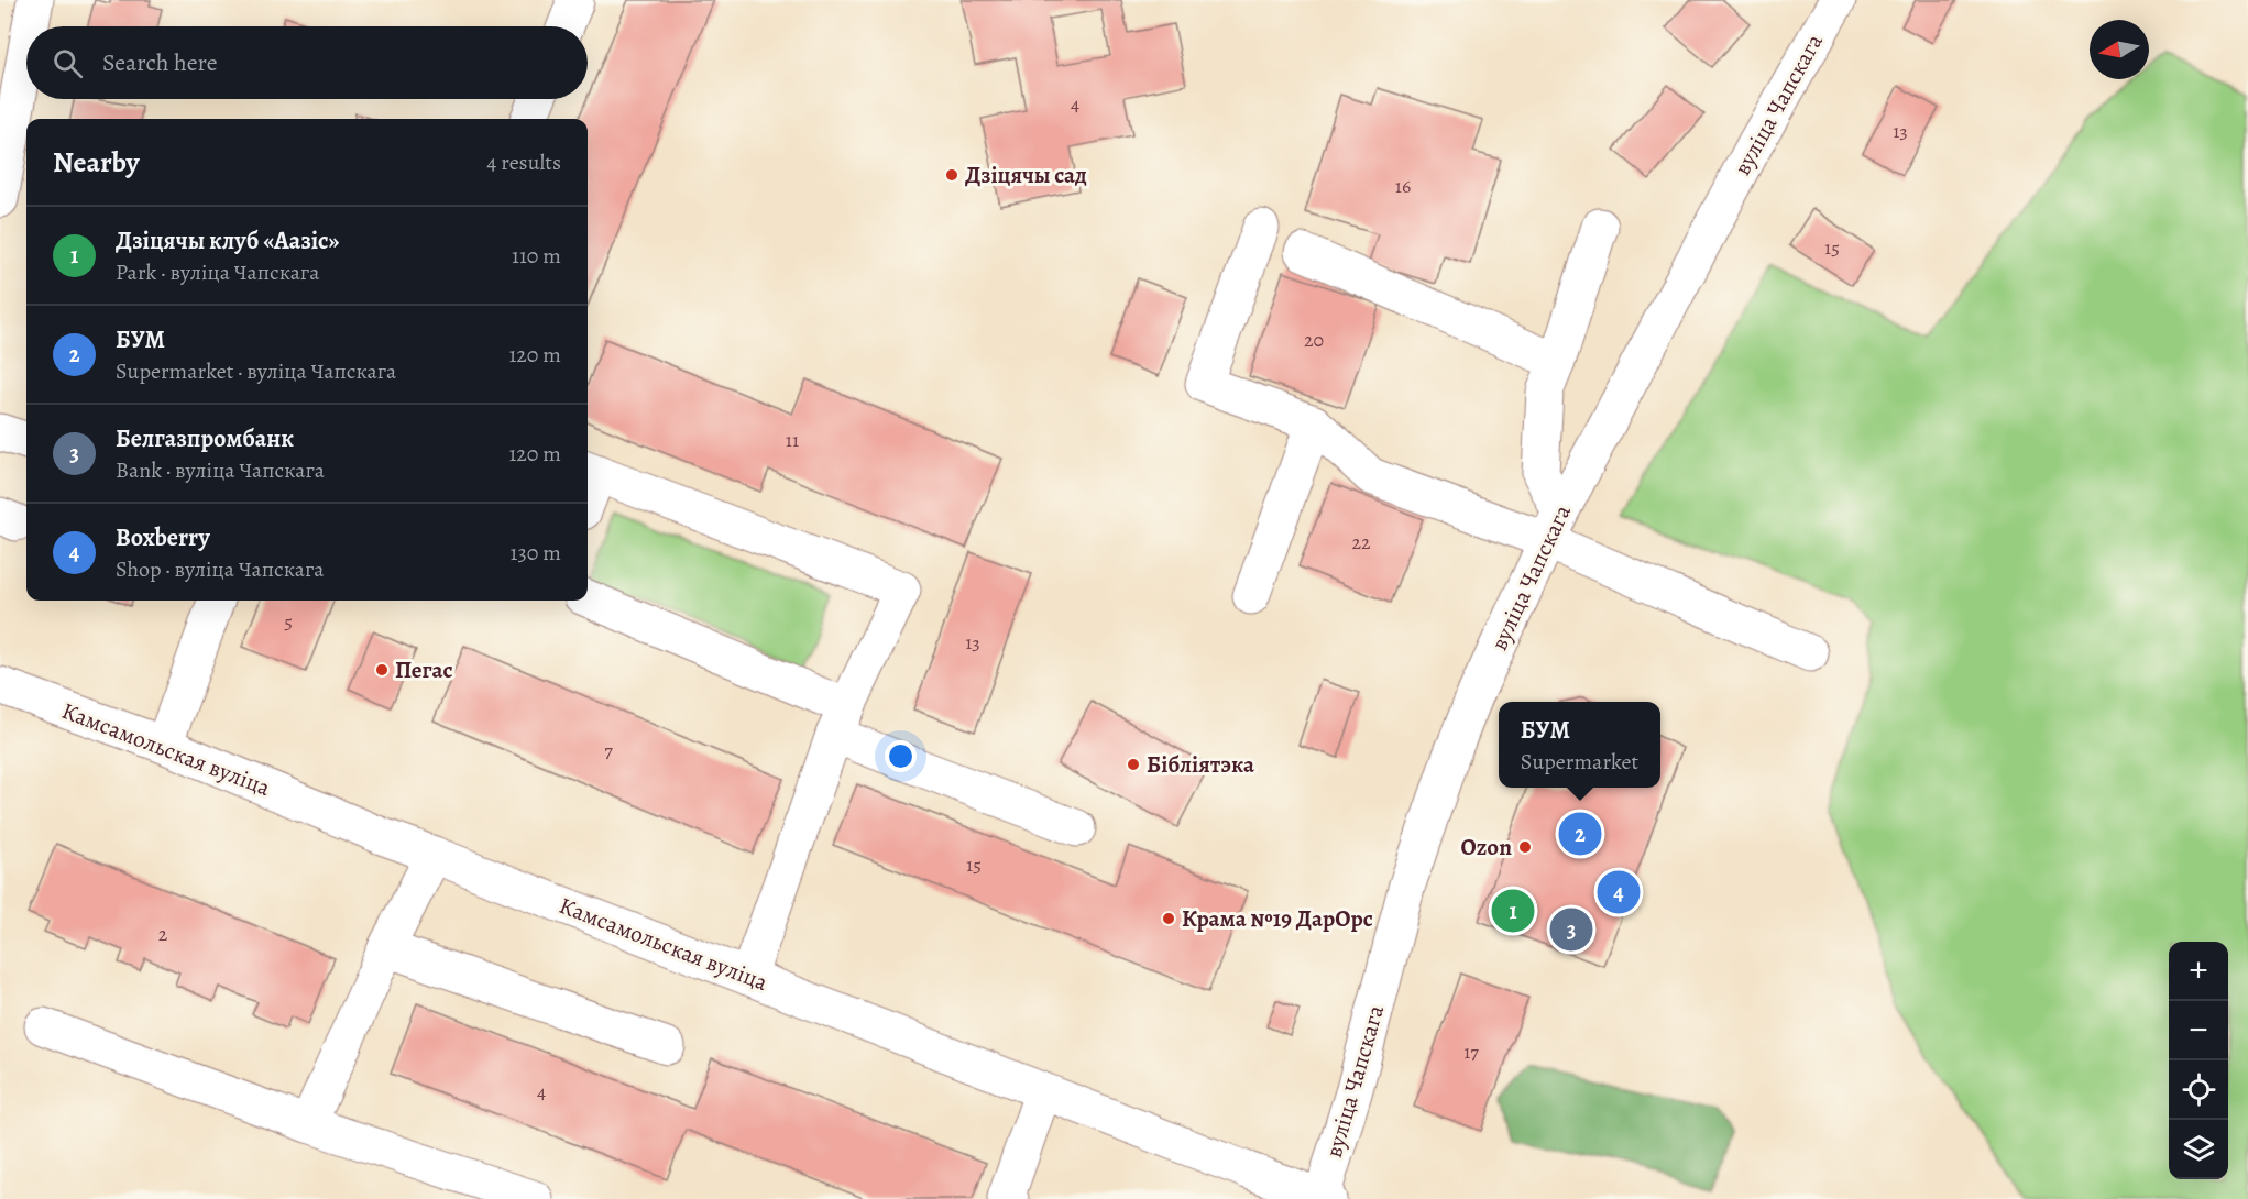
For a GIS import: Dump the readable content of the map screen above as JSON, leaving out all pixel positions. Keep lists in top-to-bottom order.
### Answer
{
  "streets": {
    "main road": ["вуліца Чапскага", "Камсамольская вуліца"]
  },
  "crossings": [
    ["вуліца Чапскага", "Камсамольская вуліца"]
  ],
  "places": [
    "Дзіцячы сад",
    "Пегас",
    "Бібліятэка",
    "Ozon",
    "Крама №19 ДарОрс"
  ],
  "house_numbers": [
    "4",
    "13",
    "16",
    "15",
    "20",
    "11",
    "22",
    "5",
    "13",
    "7",
    "15",
    "2",
    "17",
    "4"
  ],
  "north": "left",
  "page": {
    "search": "Search here",
    "heading": ["Nearby", "4 results"],
    "list": [
      {
        "mark": "1",
        "name": "Дзіцячы клуб «Аазіс»",
        "note": "Park · вуліца Чапскага",
        "value": "110 m"
      },
      {
        "mark": "2",
        "name": "БУМ",
        "note": "Supermarket · вуліца Чапскага",
        "value": "120 m"
      },
      {
        "mark": "3",
        "name": "Белгазпромбанк",
        "note": "Bank · вуліца Чапскага",
        "value": "120 m"
      },
      {
        "mark": "4",
        "name": "Boxberry",
        "note": "Shop · вуліца Чапскага",
        "value": "130 m"
      }
    ],
    "popup": ["БУМ", "Supermarket"],
    "pins": [
      "2",
      "4",
      "1",
      "3"
    ],
    "map_buttons": ["+", "−"]
  }
}
